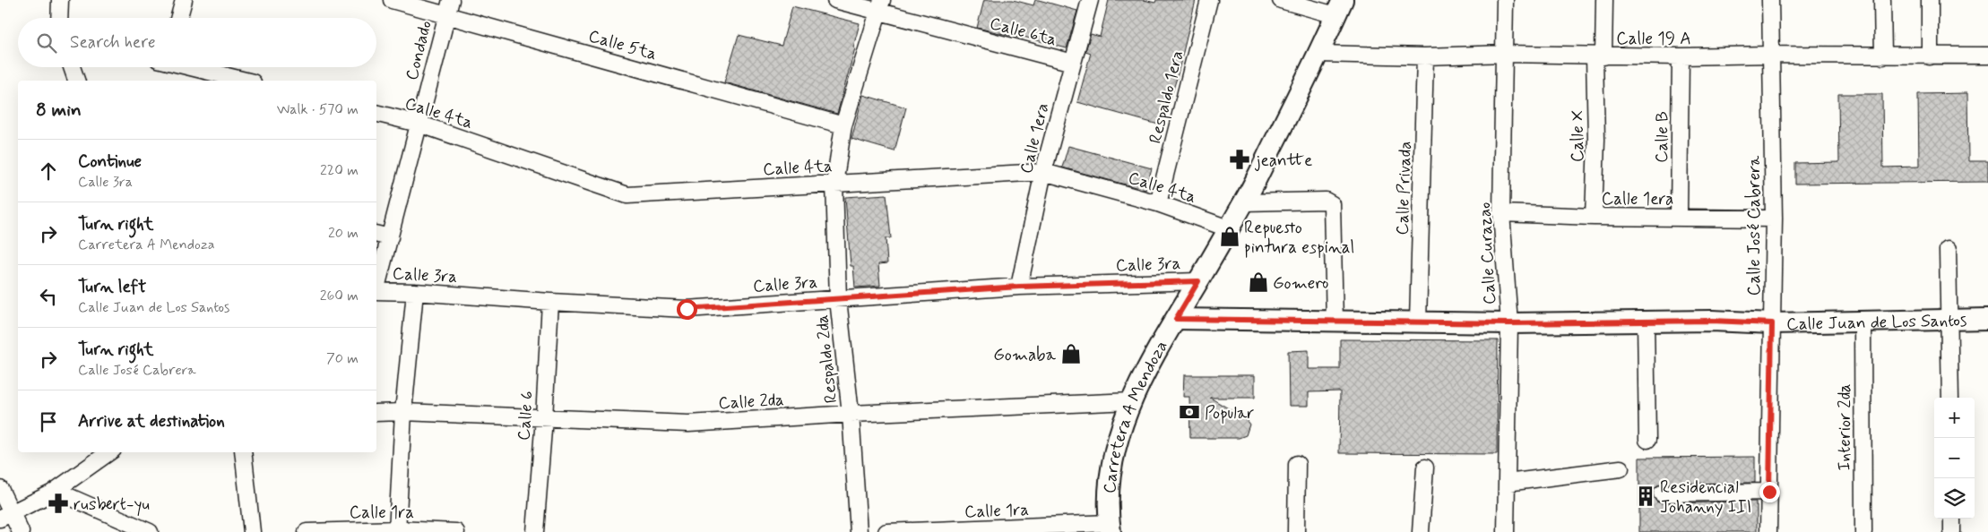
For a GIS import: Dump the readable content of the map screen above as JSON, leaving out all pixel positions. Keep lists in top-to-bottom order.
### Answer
{
  "streets": {
    "street": [
      "Calle 6ta",
      "Calle 19 A",
      "Calle 5ta",
      "Condado",
      "Respaldo 1era",
      "Calle 4ta",
      "Calle X",
      "Calle B",
      "Calle 1era",
      "Calle Privada",
      "Calle José Cabrera",
      "Calle Curazao",
      "Calle 3ra",
      "Calle Juan de Los Santos",
      "Respaldo 2da",
      "Calle 2da",
      "Calle 6",
      "Carretera A Mendoza",
      "Interior 2da",
      "Calle 1ra"
    ]
  },
  "crossings": [
    ["Calle 6ta", "Calle 1era"],
    ["Calle 6ta", "Respaldo 2da"],
    ["Calle 19 A", "Calle X"],
    ["Calle 19 A", "Calle B"],
    ["Calle 19 A", "Calle Privada"],
    ["Calle 19 A", "Calle José Cabrera"],
    ["Calle 19 A", "Calle Curazao"],
    ["Calle 19 A", "Carretera A Mendoza"],
    ["Calle 5ta", "Condado"],
    ["Calle 5ta", "Respaldo 2da"],
    ["Condado", "Calle 4ta"],
    ["Respaldo 1era", "Calle 4ta"],
    ["Calle 4ta", "Calle 1era"],
    ["Calle 4ta", "Respaldo 2da"],
    ["Calle 4ta", "Carretera A Mendoza"],
    ["Calle X", "Calle 1era"],
    ["Calle B", "Calle 1era"],
    ["Calle 1era", "Calle José Cabrera"],
    ["Calle 1era", "Calle Curazao"],
    ["Calle 1era", "Calle 3ra"],
    ["Calle Privada", "Calle Juan de Los Santos"],
    ["Calle José Cabrera", "Calle Juan de Los Santos"],
    ["Calle Curazao", "Calle Juan de Los Santos"],
    ["Calle 3ra", "Respaldo 2da"],
    ["Calle 3ra", "Calle 6"],
    ["Calle 3ra", "Carretera A Mendoza"],
    ["Calle Juan de Los Santos", "Carretera A Mendoza"],
    ["Calle Juan de Los Santos", "Interior 2da"],
    ["Respaldo 2da", "Calle 2da"],
    ["Calle 2da", "Calle 6"],
    ["Calle 2da", "Carretera A Mendoza"],
    ["Carretera A Mendoza", "Calle 1ra"]
  ],
  "places": {
    "pharmacy": ["jeantte", "rusbert-yu"],
    "shop": ["Repuesto pintura espinal", "Gomero", "Gomaba"],
    "bank": ["Popular"],
    "building": ["Residencial Johanny III"]
  },
  "page": {
    "search": "Search here",
    "heading": ["8 min", "Walk · 570 m"],
    "list": [
      ["Continue", "Calle 3ra", "220 m"],
      ["Turn right", "Carretera A Mendoza", "20 m"],
      ["Turn left", "Calle Juan de Los Santos", "260 m"],
      ["Turn right", "Calle José Cabrera", "70 m"],
      "Arrive at destination"
    ],
    "map_buttons": ["+", "−"]
  }
}
